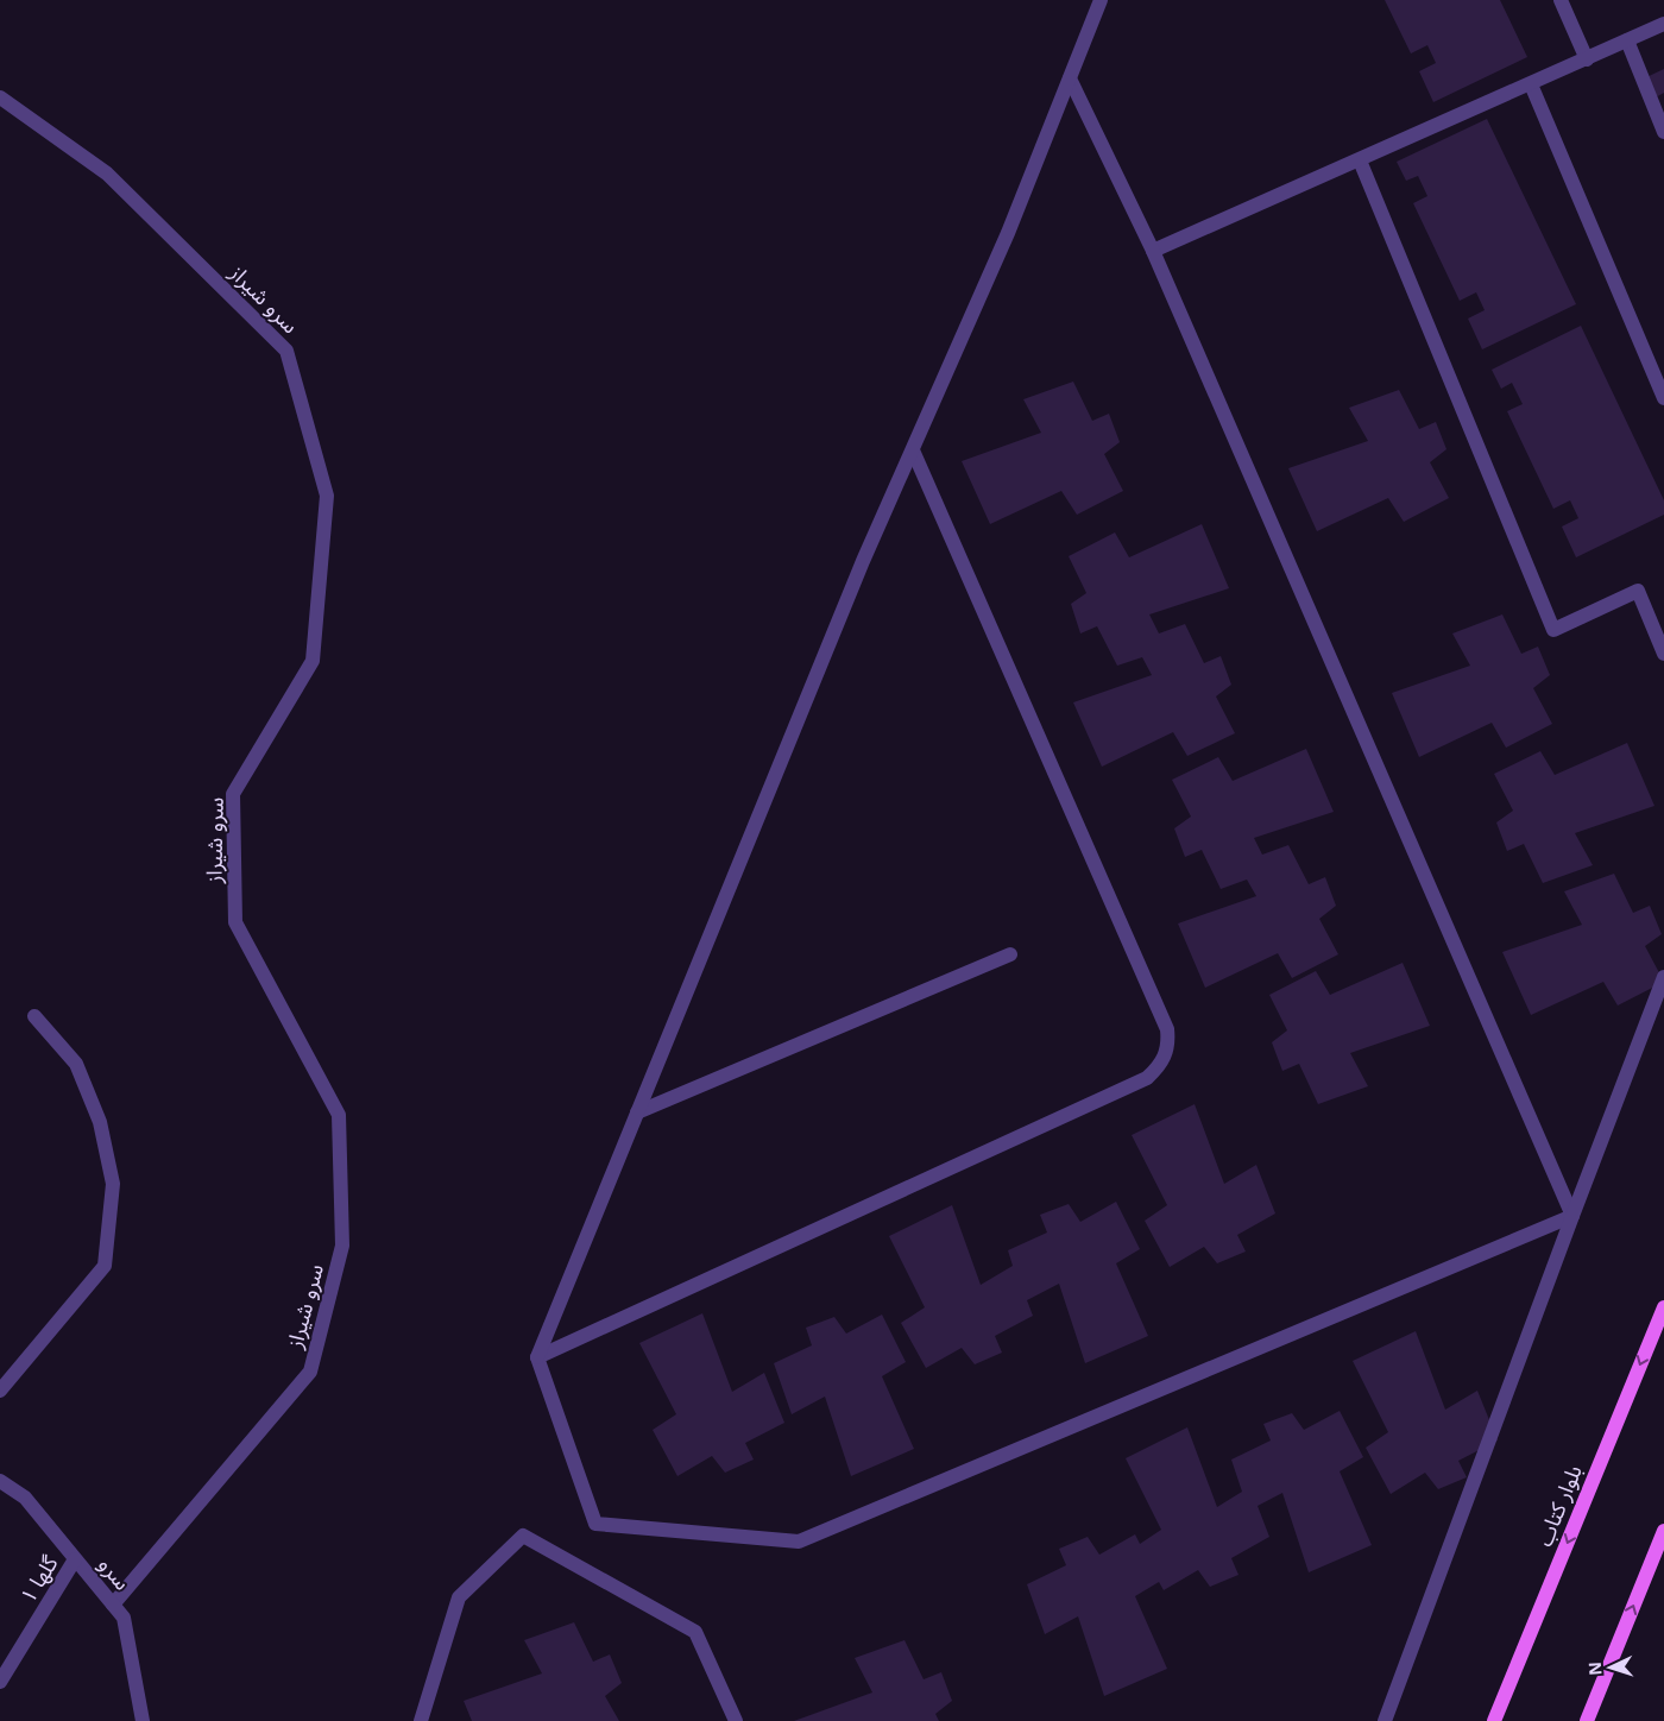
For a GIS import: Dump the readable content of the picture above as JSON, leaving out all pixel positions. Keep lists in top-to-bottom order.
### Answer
{
  "streets": {
    "main road": ["بلوار کتاب"],
    "street": ["سرو شیراز", "سرو", "گلها ۱"]
  },
  "crossings": [
    ["سرو شیراز", "سرو"],
    ["سرو", "گلها ۱"]
  ],
  "north": "left"
}
